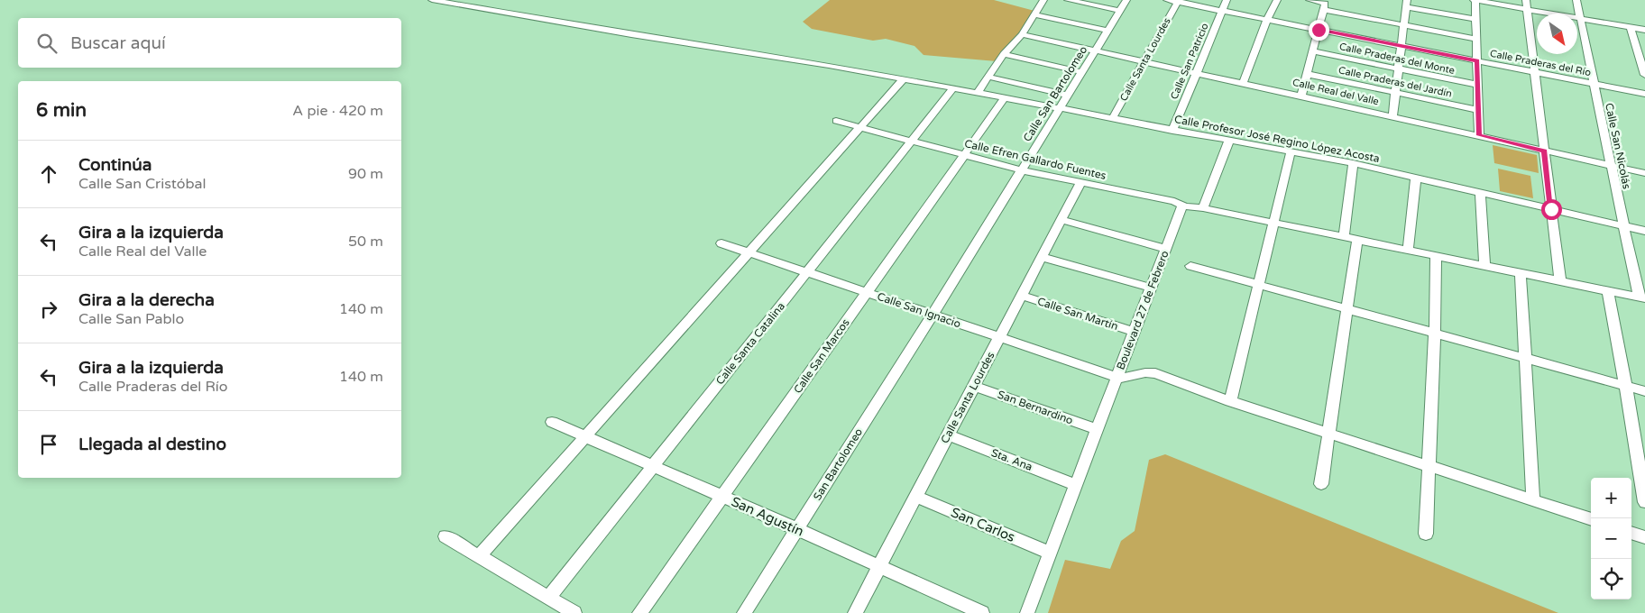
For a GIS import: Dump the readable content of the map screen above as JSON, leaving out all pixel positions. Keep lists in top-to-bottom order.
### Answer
{
  "streets": {
    "street": [
      "Calle Praderas del Monte",
      "Calle Santa Lourdes",
      "Calle San Patricio",
      "Calle Praderas del Río",
      "Calle Praderas del Jardín",
      "Calle Real del Valle",
      "Calle San Bartolomeo",
      "Calle Profesor José Regino López Acosta",
      "Calle San Nicolás",
      "Calle Efren Gallardo Fuentes",
      "Calle San Ignacio",
      "Boulevard 27 de Febrero",
      "Calle San Martín",
      "Calle Santa Catalina",
      "Calle San Marcos",
      "San Bernardino",
      "Sta. Ana",
      "San Bartolomeo",
      "San Agustín",
      "San Carlos"
    ]
  },
  "crossings": [
    ["Calle Santa Lourdes", "Calle Praderas del Río"],
    ["Calle Santa Lourdes", "Calle Real del Valle"],
    ["Calle Santa Lourdes", "Calle Profesor José Regino López Acosta"],
    ["Calle Santa Lourdes", "Calle Efren Gallardo Fuentes"],
    ["Calle Santa Lourdes", "Calle San Ignacio"],
    ["Calle Santa Lourdes", "Calle San Martín"],
    ["Calle Santa Lourdes", "San Bernardino"],
    ["Calle Santa Lourdes", "Sta. Ana"],
    ["Calle Santa Lourdes", "San Agustín"],
    ["Calle Santa Lourdes", "San Carlos"],
    ["Calle San Patricio", "Calle Praderas del Río"],
    ["Calle San Patricio", "Calle Real del Valle"],
    ["Calle San Patricio", "Calle Profesor José Regino López Acosta"],
    ["Calle Praderas del Río", "Calle San Nicolás"],
    ["Calle Real del Valle", "Calle San Bartolomeo"],
    ["Calle Real del Valle", "Calle San Nicolás"],
    ["Calle San Bartolomeo", "Calle Profesor José Regino López Acosta"],
    ["Calle San Bartolomeo", "Calle Efren Gallardo Fuentes"],
    ["Calle San Bartolomeo", "Calle San Ignacio"],
    ["Calle San Bartolomeo", "San Bartolomeo"],
    ["Calle Profesor José Regino López Acosta", "Calle San Nicolás"],
    ["Calle Profesor José Regino López Acosta", "Calle Santa Catalina"],
    ["Calle Profesor José Regino López Acosta", "Calle San Marcos"],
    ["Calle San Nicolás", "Calle Efren Gallardo Fuentes"],
    ["Calle Efren Gallardo Fuentes", "Boulevard 27 de Febrero"],
    ["Calle Efren Gallardo Fuentes", "Calle Santa Catalina"],
    ["Calle Efren Gallardo Fuentes", "Calle San Marcos"],
    ["Calle San Ignacio", "Boulevard 27 de Febrero"],
    ["Calle San Ignacio", "Calle Santa Catalina"],
    ["Calle San Ignacio", "Calle San Marcos"],
    ["Calle San Ignacio", "San Bartolomeo"],
    ["Boulevard 27 de Febrero", "Calle San Martín"],
    ["Boulevard 27 de Febrero", "San Bernardino"],
    ["Boulevard 27 de Febrero", "Sta. Ana"],
    ["Boulevard 27 de Febrero", "San Carlos"],
    ["Calle Santa Catalina", "San Agustín"],
    ["Calle San Marcos", "San Agustín"],
    ["San Bartolomeo", "San Agustín"]
  ],
  "north": "bottom right",
  "page": {
    "search": "Buscar aquí",
    "heading": ["6 min", "A pie · 420 m"],
    "list": [
      ["Continúa", "Calle San Cristóbal", "90 m"],
      ["Gira a la izquierda", "Calle Real del Valle", "50 m"],
      ["Gira a la derecha", "Calle San Pablo", "140 m"],
      ["Gira a la izquierda", "Calle Praderas del Río", "140 m"],
      "Llegada al destino"
    ],
    "map_buttons": ["+", "−"]
  }
}
